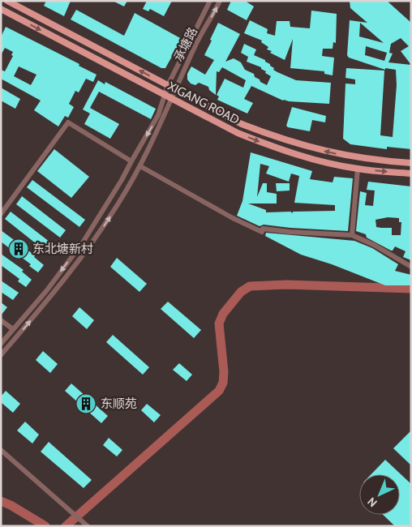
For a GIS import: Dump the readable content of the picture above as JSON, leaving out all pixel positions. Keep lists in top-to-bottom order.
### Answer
{
  "streets": {
    "main road": ["XIGANG ROAD"],
    "street": ["承塘路"]
  },
  "crossings": [
    ["承塘路", "XIGANG ROAD"]
  ],
  "places": {
    "building": ["东北塘新村", "东顺苑"]
  },
  "north": "bottom left"
}
